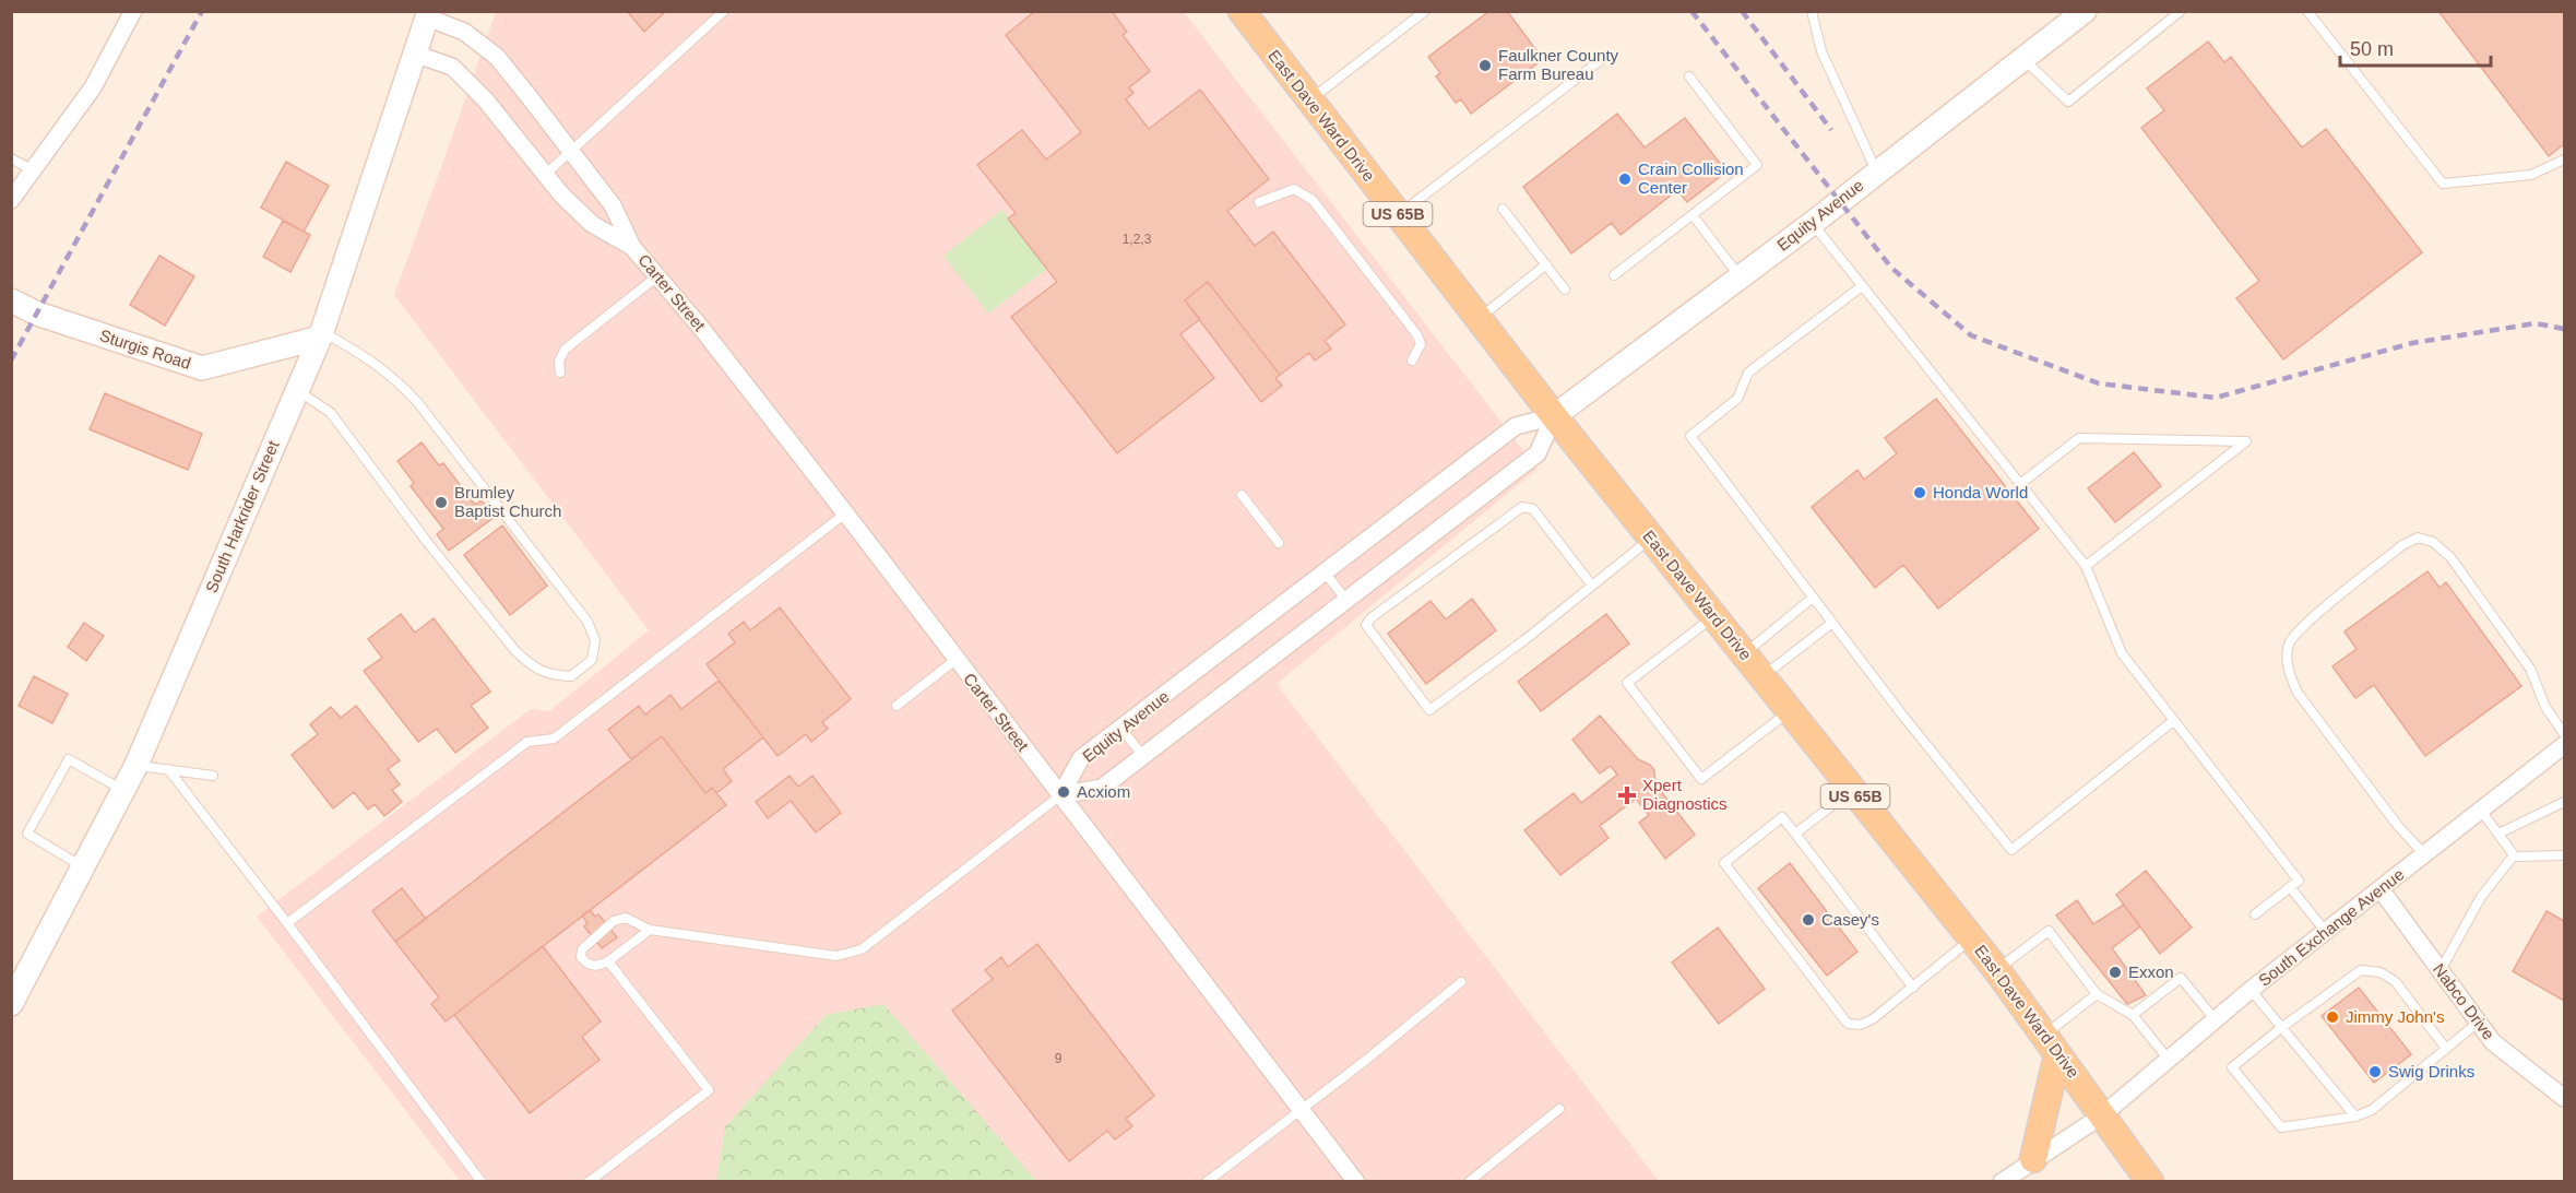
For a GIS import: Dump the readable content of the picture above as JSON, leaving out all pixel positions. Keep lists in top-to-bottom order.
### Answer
{
  "streets": {
    "main road": [
      "East Dave Ward Drive",
      "US 65B",
      "Equity Avenue",
      "Sturgis Road",
      "South Harkrider Street"
    ],
    "street": ["Carter Street", "South Exchange Avenue", "Nabco Drive"]
  },
  "crossings": [
    ["East Dave Ward Drive", "Equity Avenue"],
    ["East Dave Ward Drive", "South Exchange Avenue"],
    ["Equity Avenue", "Carter Street"],
    ["Carter Street", "South Harkrider Street"],
    ["Sturgis Road", "South Harkrider Street"],
    ["South Exchange Avenue", "Nabco Drive"]
  ],
  "places": {
    "other": [
      "Faulkner County Farm Bureau",
      "Crain Collision Center",
      "Honda World",
      "Brumley Baptist Church",
      "Acxiom",
      "Casey's",
      "Exxon",
      "Jimmy John's",
      "Swig Drinks"
    ],
    "health": ["Xpert Diagnostics"]
  },
  "house_numbers": ["1,2,3", "9"],
  "scale_bar": "50 m"
}
